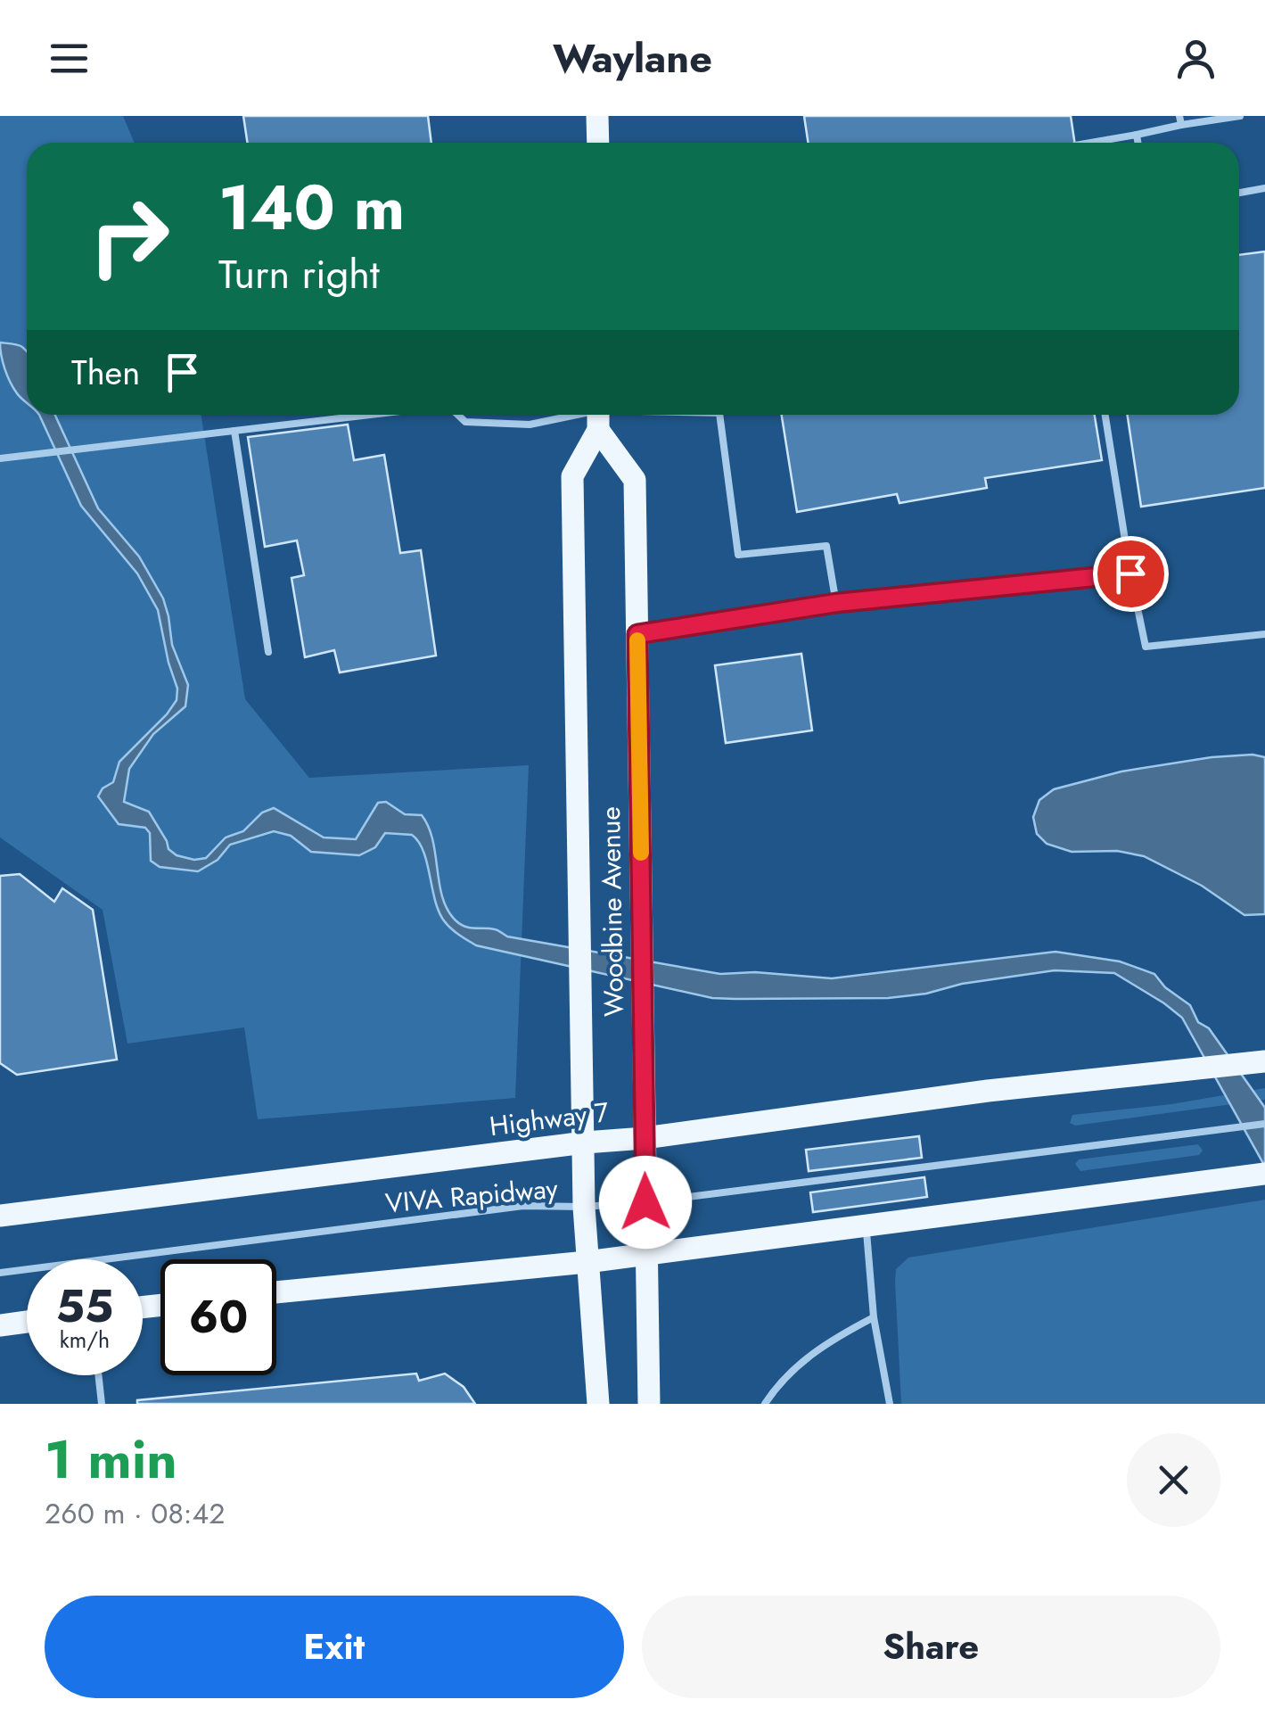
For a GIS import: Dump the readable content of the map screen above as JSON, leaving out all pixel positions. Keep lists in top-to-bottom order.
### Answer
{
  "streets": {
    "main road": ["Woodbine Avenue", "Highway 7"],
    "lane": ["VIVA Rapidway"]
  },
  "crossings": [
    ["Woodbine Avenue", "Highway 7"],
    ["Woodbine Avenue", "VIVA Rapidway"]
  ],
  "page": {
    "header": "Waylane",
    "turn": ["140 m", "Turn right"],
    "then": "Then",
    "speed": "55 km/h",
    "limit": "60",
    "heading": ["1 min", "260 m · 08:42"],
    "buttons": ["Exit", "Share"]
  }
}
